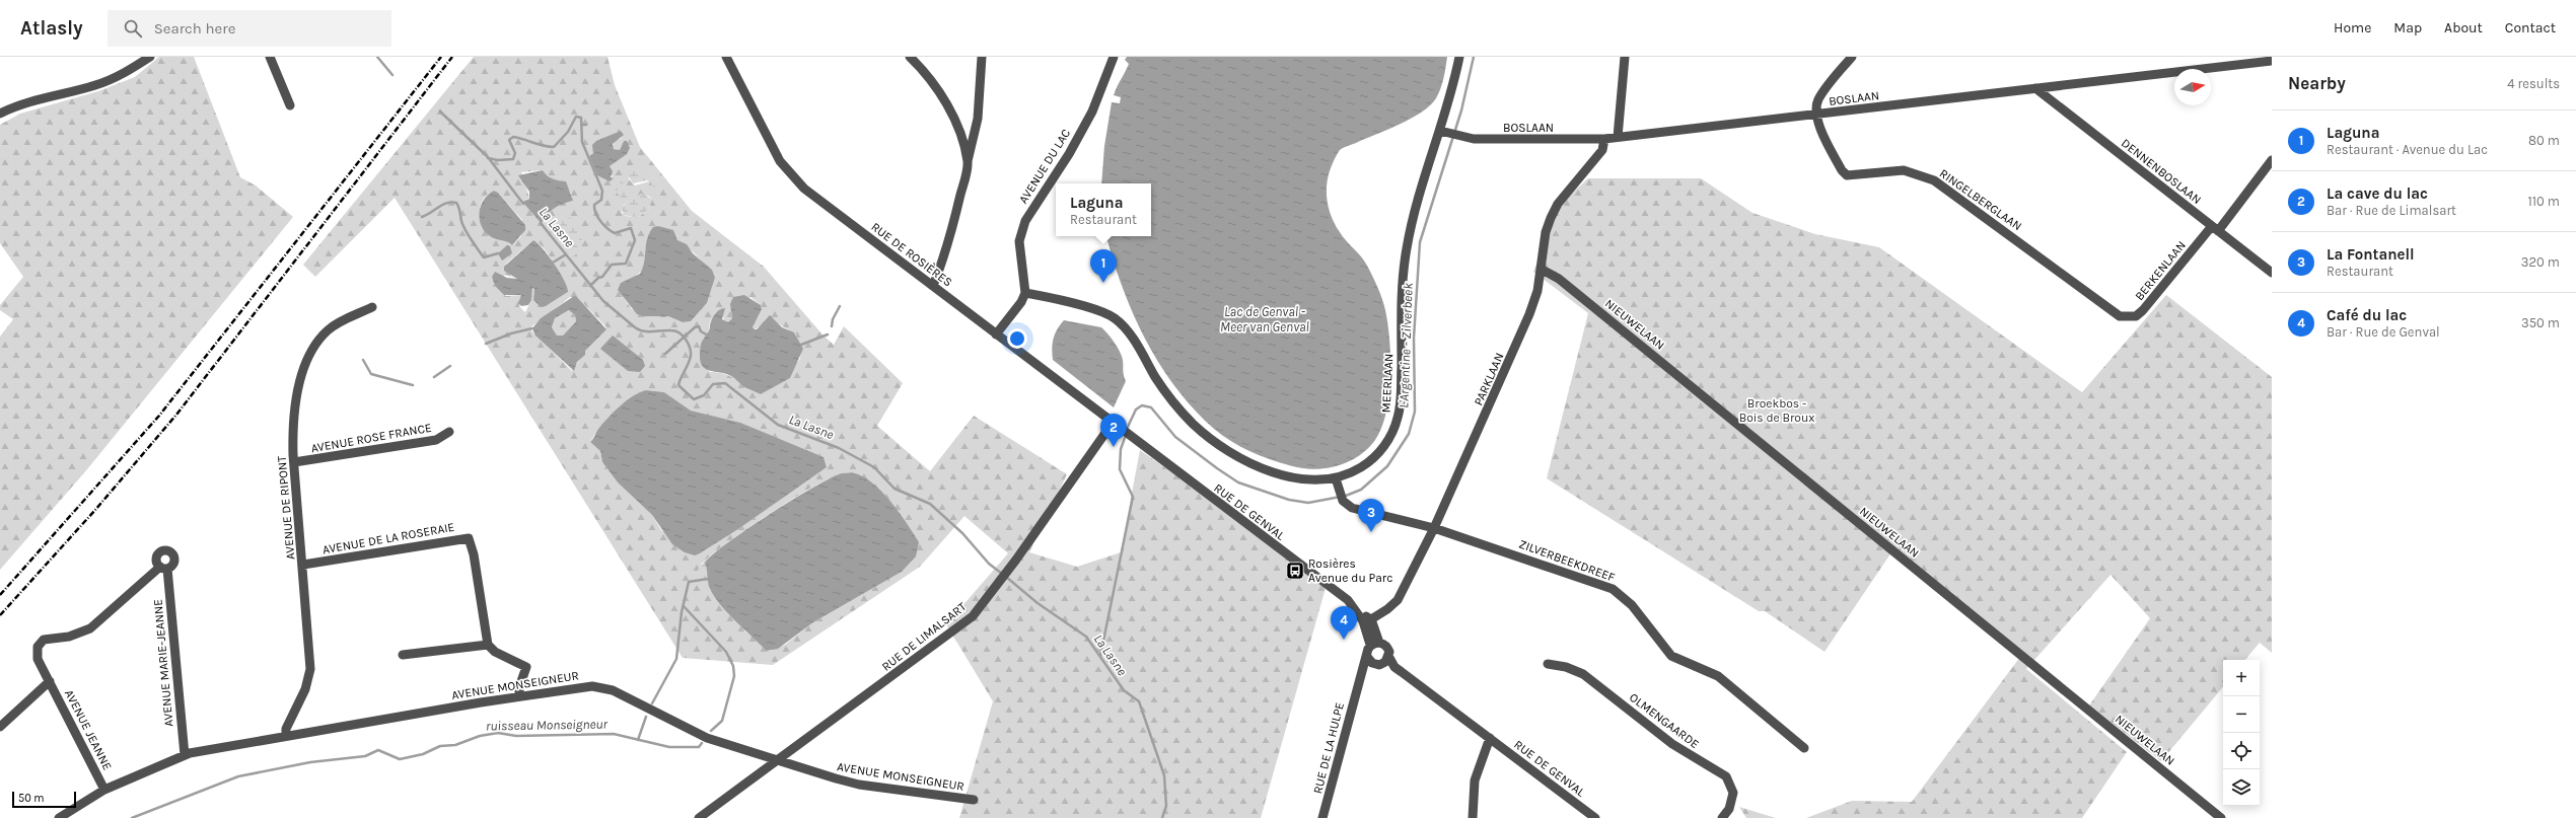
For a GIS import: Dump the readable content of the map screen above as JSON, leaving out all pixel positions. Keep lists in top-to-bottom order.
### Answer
{
  "streets": {
    "street": [
      "BOSLAAN",
      "AVENUE DU LAC",
      "DENNENBOSLAAN",
      "RINGELBERGLAAN",
      "RUE DE ROSIÈRES",
      "BERKENLAAN",
      "NIEUWELAAN",
      "PARKLAAN",
      "MEERLAAN",
      "AVENUE ROSE FRANCE",
      "AVENUE DE RIPONT",
      "RUE DE GENVAL",
      "AVENUE DE LA ROSERAIE",
      "ZILVERBEEKDREEF",
      "RUE DE LIMALSART",
      "AVENUE MARIE-JEANNE",
      "AVENUE MONSEIGNEUR",
      "OLMENGAARDE",
      "AVENUE JEANNE",
      "RUE DE LA HULPE"
    ]
  },
  "crossings": [
    ["BOSLAAN", "DENNENBOSLAAN"],
    ["BOSLAAN", "RINGELBERGLAAN"],
    ["BOSLAAN", "PARKLAAN"],
    ["BOSLAAN", "MEERLAAN"],
    ["AVENUE DU LAC", "MEERLAAN"],
    ["DENNENBOSLAAN", "BERKENLAAN"],
    ["RINGELBERGLAAN", "BERKENLAAN"],
    ["RUE DE ROSIÈRES", "RUE DE GENVAL"],
    ["RUE DE ROSIÈRES", "RUE DE LIMALSART"],
    ["NIEUWELAAN", "PARKLAAN"],
    ["PARKLAAN", "RUE DE GENVAL"],
    ["PARKLAAN", "ZILVERBEEKDREEF"],
    ["MEERLAAN", "ZILVERBEEKDREEF"],
    ["AVENUE ROSE FRANCE", "AVENUE DE RIPONT"],
    ["AVENUE DE RIPONT", "AVENUE DE LA ROSERAIE"],
    ["AVENUE DE RIPONT", "AVENUE MONSEIGNEUR"],
    ["RUE DE GENVAL", "RUE DE LA HULPE"],
    ["RUE DE LIMALSART", "AVENUE MONSEIGNEUR"],
    ["AVENUE MARIE-JEANNE", "AVENUE MONSEIGNEUR"],
    ["AVENUE MARIE-JEANNE", "AVENUE JEANNE"],
    ["AVENUE MONSEIGNEUR", "AVENUE JEANNE"]
  ],
  "water": [
    "La Lasne",
    "Lac de Genval - Meer van Genval",
    "L'Argentine - Zilverbeek",
    "ruisseau Monseigneur"
  ],
  "parks": ["Broekbos - Bois de Broux"],
  "places": {
    "bus stop": ["Rosières Avenue du Parc"]
  },
  "scale_bar": "50 m",
  "north": "right",
  "page": {
    "header": "Atlasly",
    "search": "Search here",
    "nav": [
      "Home",
      "Map",
      "About",
      "Contact"
    ],
    "heading": ["Nearby", "4 results"],
    "list": [
      {
        "mark": "1",
        "name": "Laguna",
        "note": "Restaurant · Avenue du Lac",
        "value": "80 m"
      },
      {
        "mark": "2",
        "name": "La cave du lac",
        "note": "Bar · Rue de Limalsart",
        "value": "110 m"
      },
      {
        "mark": "3",
        "name": "La Fontanell",
        "note": "Restaurant",
        "value": "320 m"
      },
      {
        "mark": "4",
        "name": "Café du lac",
        "note": "Bar · Rue de Genval",
        "value": "350 m"
      }
    ],
    "popup": ["Laguna", "Restaurant"],
    "pins": [
      "1",
      "2",
      "3",
      "4"
    ],
    "map_buttons": ["+", "−"],
    "scale": "50 m"
  }
}
